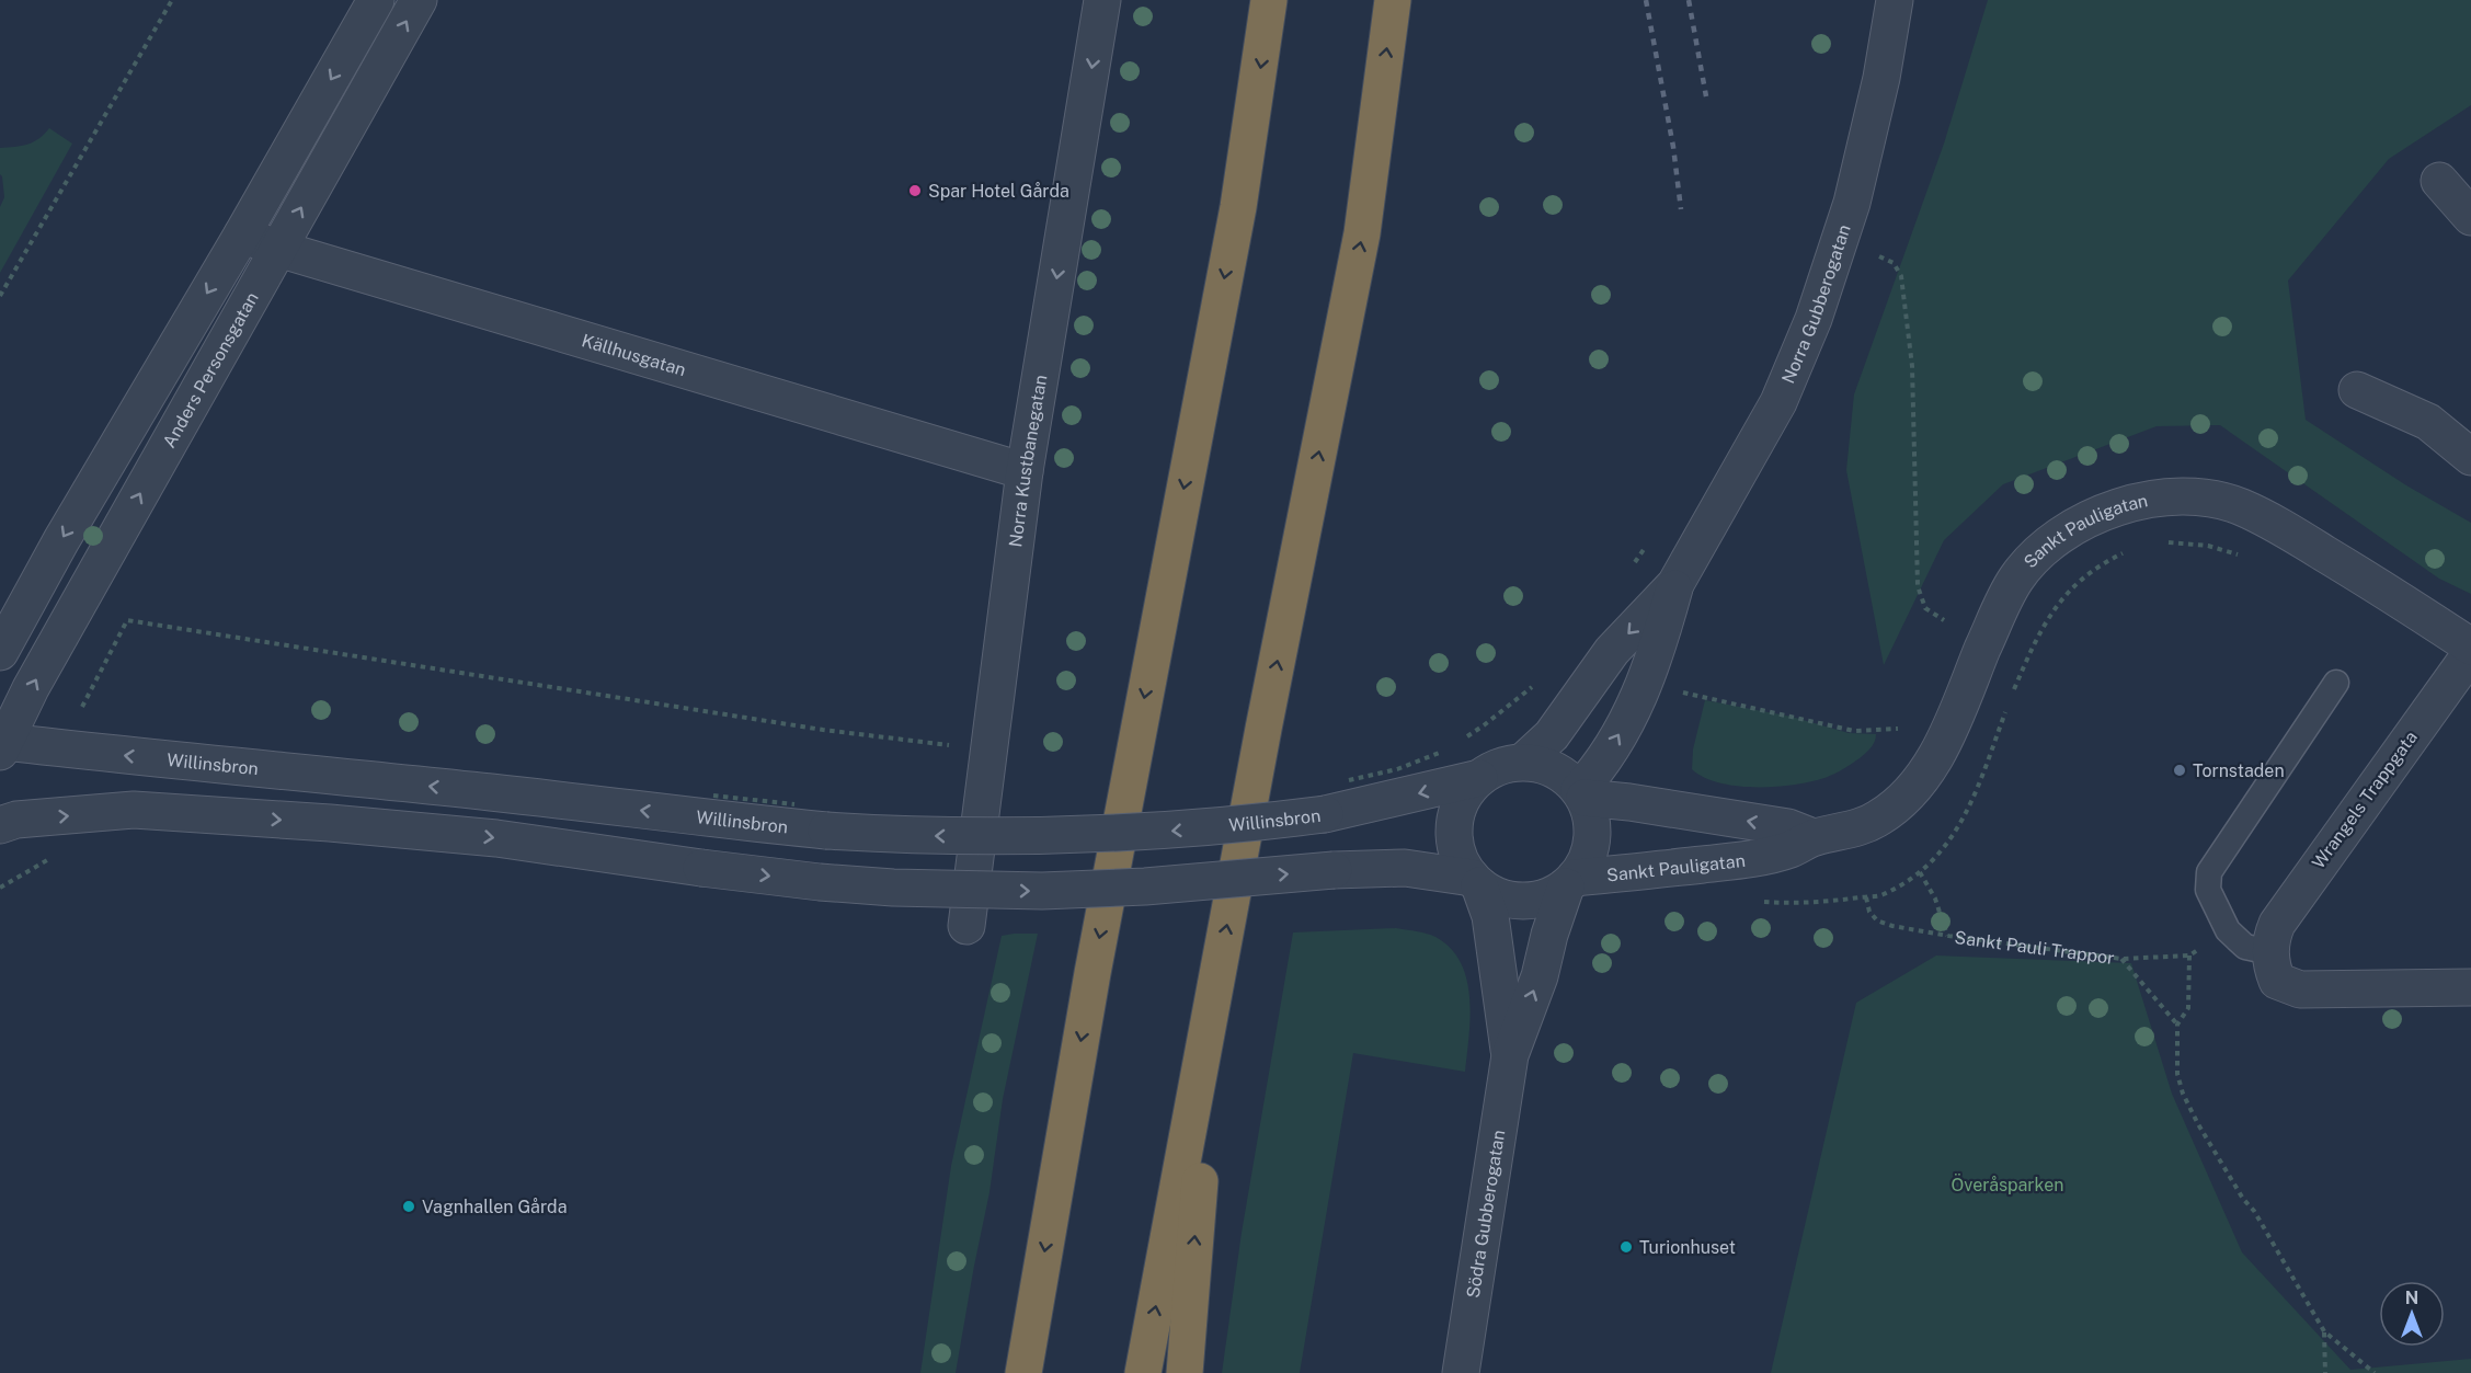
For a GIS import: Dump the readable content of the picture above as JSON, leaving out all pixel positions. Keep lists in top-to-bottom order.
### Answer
{
  "streets": {
    "street": [
      "Norra Gubberogatan",
      "Källhusgatan",
      "Anders Personsgatan",
      "Norra Kustbanegatan",
      "Sankt Pauligatan",
      "Willinsbron",
      "Wrangels Trappgata",
      "Södra Gubberogatan"
    ],
    "path": ["Sankt Pauli Trappor"]
  },
  "crossings": [
    ["Norra Gubberogatan", "Sankt Pauligatan"],
    ["Norra Gubberogatan", "Willinsbron"],
    ["Norra Gubberogatan", "Södra Gubberogatan"],
    ["Källhusgatan", "Anders Personsgatan"],
    ["Källhusgatan", "Norra Kustbanegatan"],
    ["Anders Personsgatan", "Willinsbron"],
    ["Sankt Pauligatan", "Willinsbron"],
    ["Sankt Pauligatan", "Södra Gubberogatan"],
    ["Willinsbron", "Södra Gubberogatan"]
  ],
  "one_way": ["Norra Kustbanegatan"],
  "parks": ["Överåsparken"],
  "places": [
    "Spar Hotel Gårda",
    "Tornstaden",
    "Vagnhallen Gårda",
    "Turionhuset"
  ],
  "north": "top"
}
